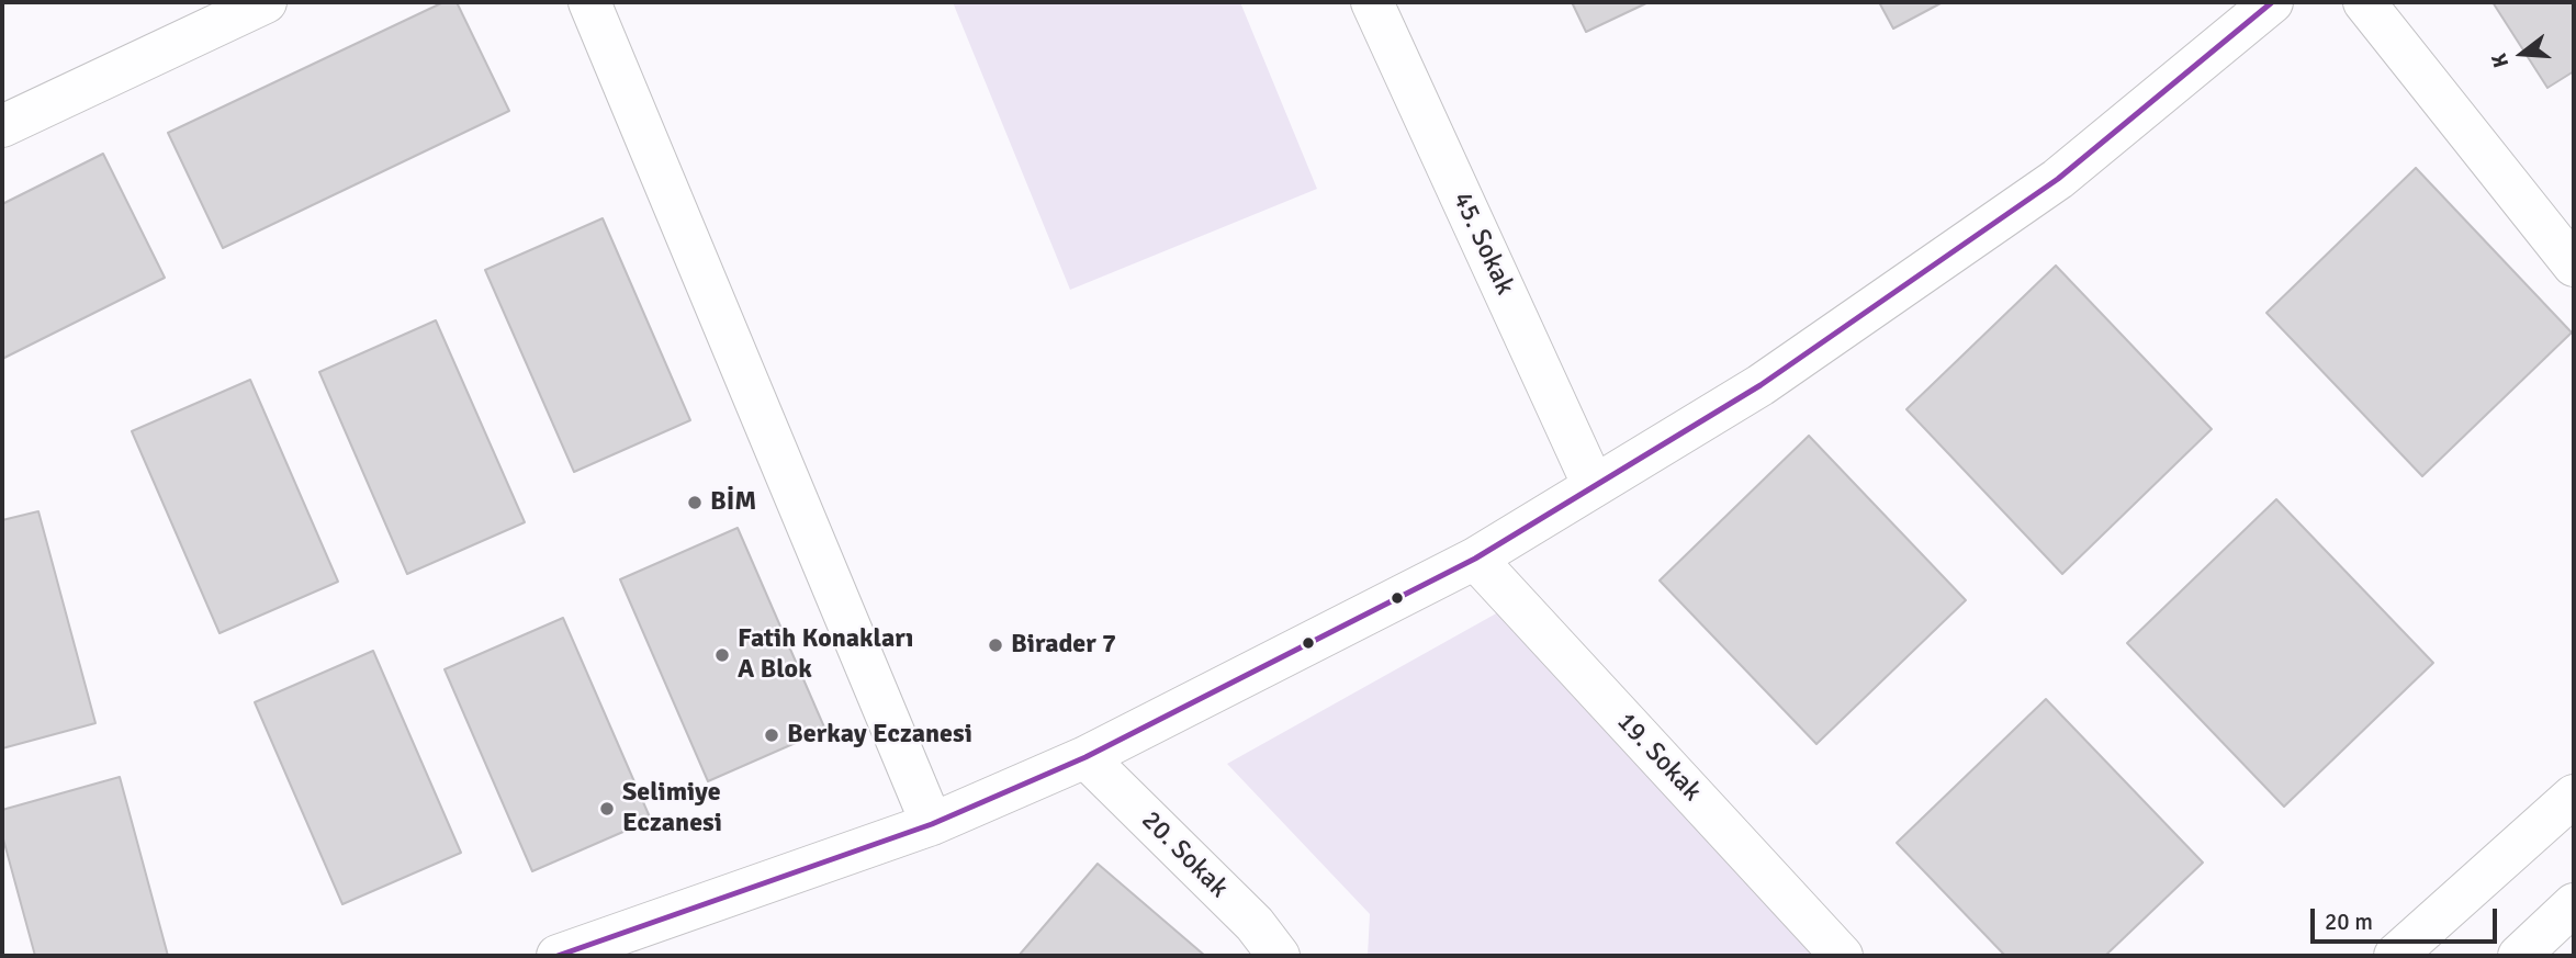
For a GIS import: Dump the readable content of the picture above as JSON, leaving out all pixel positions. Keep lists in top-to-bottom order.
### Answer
{
  "streets": {
    "street": ["45. Sokak", "19. Sokak", "20. Sokak"]
  },
  "places": [
    "BİM",
    "Birader 7",
    "Fatih Konakları A Blok",
    "Berkay Eczanesi",
    "Selimiye Eczanesi"
  ],
  "scale_bar": "20 m",
  "north": "left"
}
